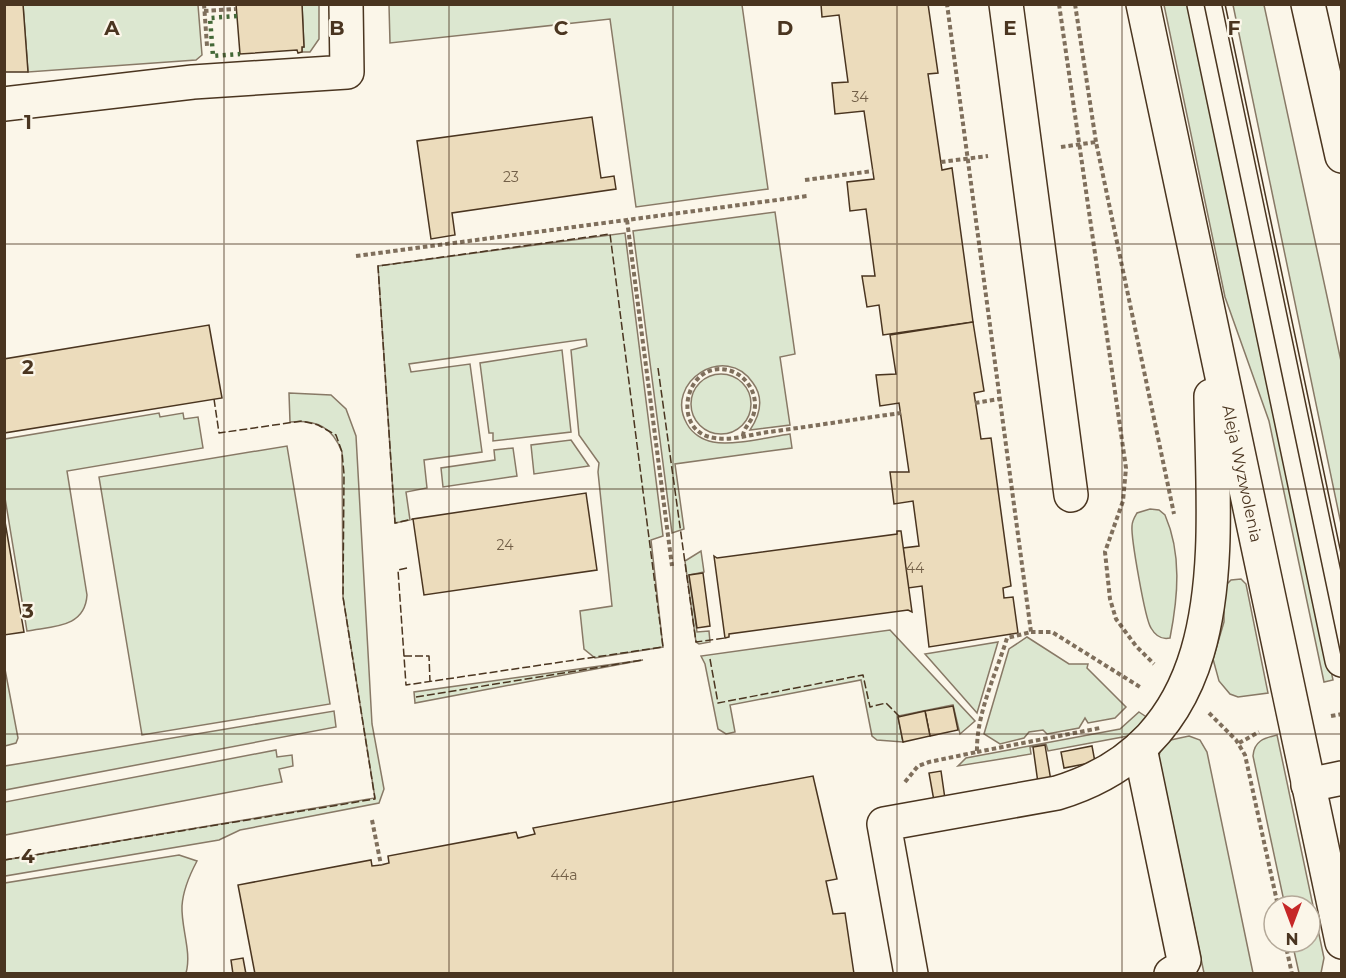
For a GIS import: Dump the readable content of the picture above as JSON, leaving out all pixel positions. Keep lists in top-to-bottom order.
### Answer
{
  "streets": {
    "street": ["Aleja Wyzwolenia"]
  },
  "house_numbers": [
    "34",
    "23",
    "24",
    "44",
    "44a"
  ],
  "north": "bottom",
  "grid": {
    "columns": [
      "A",
      "B",
      "C",
      "D",
      "E",
      "F"
    ],
    "rows": [
      "1",
      "2",
      "3",
      "4"
    ]
  }
}
